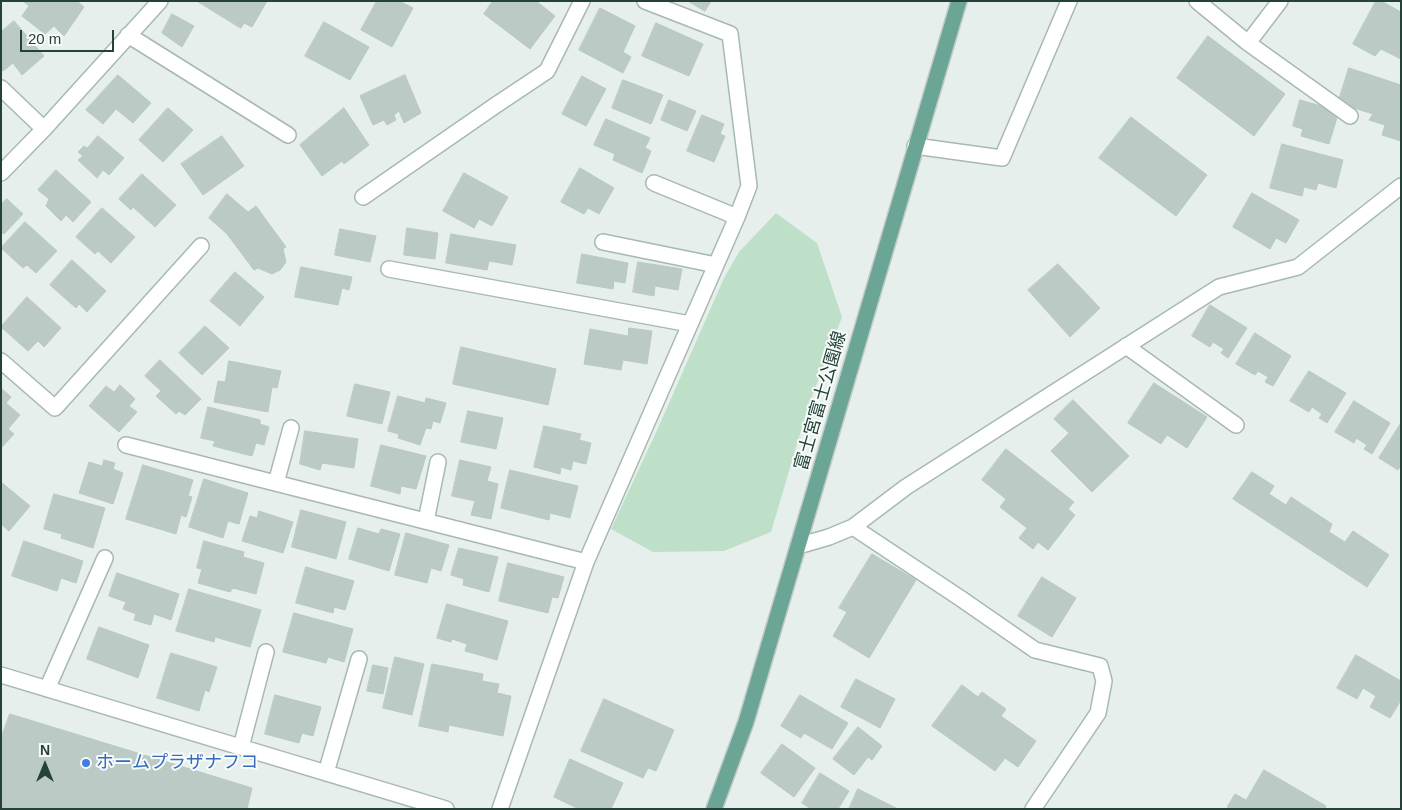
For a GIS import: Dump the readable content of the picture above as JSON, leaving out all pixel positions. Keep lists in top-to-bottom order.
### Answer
{
  "streets": {
    "main road": ["富士宮富士公園線"]
  },
  "places": ["ホームプラザナフコ"],
  "scale_bar": "20 m",
  "north": "top"
}
